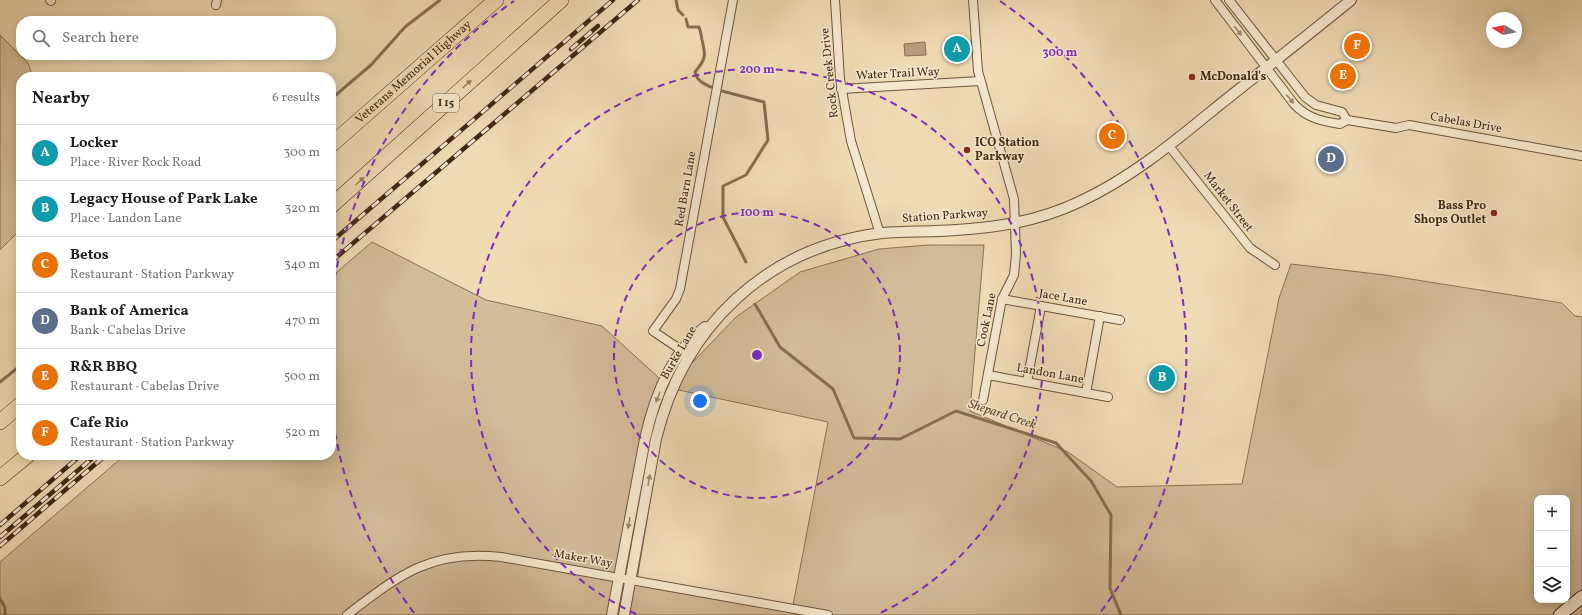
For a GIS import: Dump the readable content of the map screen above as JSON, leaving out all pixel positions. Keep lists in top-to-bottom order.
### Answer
{
  "streets": {
    "highway": ["Veterans Memorial Highway", "I 15"],
    "street": [
      "Rock Creek Drive",
      "Water Trail Way",
      "Cabelas Drive",
      "Red Barn Lane",
      "Market Street",
      "Station Parkway",
      "Jace Lane",
      "Cook Lane",
      "Burke Lane",
      "Landon Lane",
      "Maker Way"
    ]
  },
  "crossings": [
    ["Rock Creek Drive", "Water Trail Way"],
    ["Rock Creek Drive", "Station Parkway"],
    ["Water Trail Way", "Cook Lane"],
    ["Cabelas Drive", "Station Parkway"],
    ["Red Barn Lane", "Burke Lane"],
    ["Market Street", "Station Parkway"],
    ["Station Parkway", "Cook Lane"],
    ["Station Parkway", "Burke Lane"],
    ["Jace Lane", "Cook Lane"],
    ["Cook Lane", "Landon Lane"],
    ["Burke Lane", "Maker Way"]
  ],
  "water": ["Shepard Creek"],
  "places": ["McDonald's", "ICO Station Parkway", "Bass Pro Shops Outlet"],
  "north": "left",
  "page": {
    "search": "Search here",
    "pins": [
      "F",
      "A",
      "E",
      "C",
      "D",
      "B"
    ],
    "heading": ["Nearby", "6 results"],
    "list": [
      {
        "mark": "A",
        "name": "Locker",
        "note": "Place · River Rock Road",
        "value": "300 m"
      },
      {
        "mark": "B",
        "name": "Legacy House of Park Lake",
        "note": "Place · Landon Lane",
        "value": "320 m"
      },
      {
        "mark": "C",
        "name": "Betos",
        "note": "Restaurant · Station Parkway",
        "value": "340 m"
      },
      {
        "mark": "D",
        "name": "Bank of America",
        "note": "Bank · Cabelas Drive",
        "value": "470 m"
      },
      {
        "mark": "E",
        "name": "R&R BBQ",
        "note": "Restaurant · Cabelas Drive",
        "value": "500 m"
      },
      {
        "mark": "F",
        "name": "Cafe Rio",
        "note": "Restaurant · Station Parkway",
        "value": "520 m"
      }
    ],
    "map_buttons": ["+", "−"]
  },
  "rings": ["300 m", "200 m", "100 m"]
}
